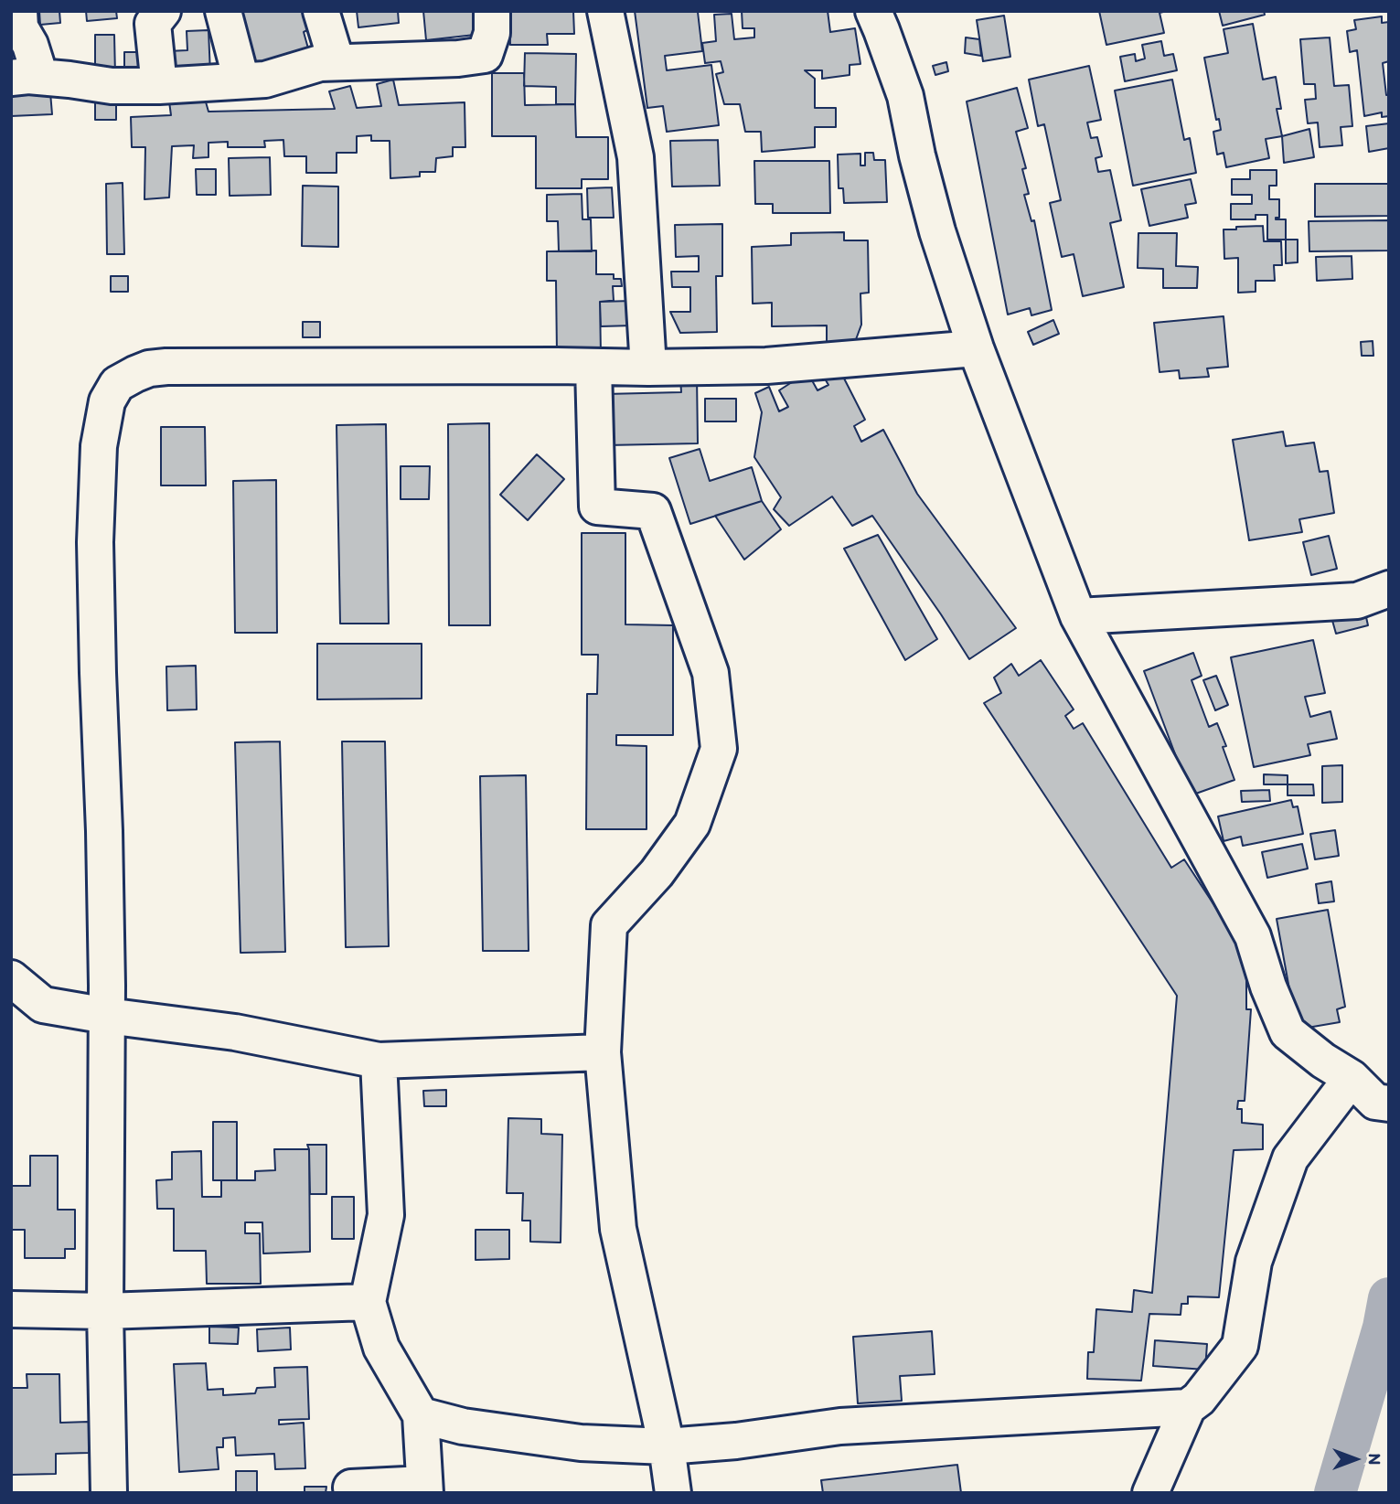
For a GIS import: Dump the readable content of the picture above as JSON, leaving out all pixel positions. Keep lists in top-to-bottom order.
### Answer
{
  "north": "right"
}
